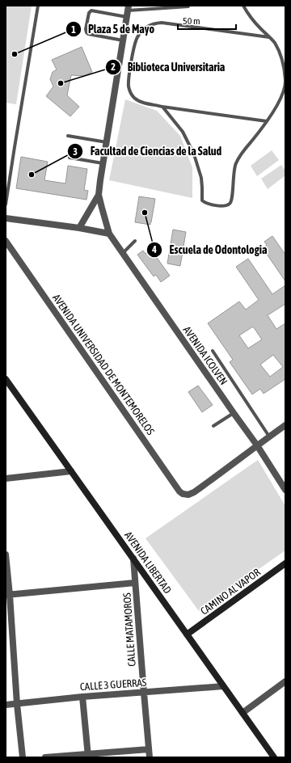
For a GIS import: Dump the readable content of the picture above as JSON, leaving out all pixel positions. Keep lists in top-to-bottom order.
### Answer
{
  "streets": {
    "street": [
      "AVENIDA ICOLVEN",
      "AVENIDA UNIVERSIDAD DE MONTEMORELOS",
      "AVENIDA LIBERTAD",
      "CAMINO AL VAPOR",
      "CALLE MATAMOROS",
      "CALLE 3 GUERRAS"
    ]
  },
  "crossings": [
    ["AVENIDA ICOLVEN", "AVENIDA UNIVERSIDAD DE MONTEMORELOS"],
    ["AVENIDA LIBERTAD", "CAMINO AL VAPOR"],
    ["AVENIDA LIBERTAD", "CALLE MATAMOROS"],
    ["AVENIDA LIBERTAD", "CALLE 3 GUERRAS"],
    ["CALLE MATAMOROS", "CALLE 3 GUERRAS"]
  ],
  "places": [
    "Plaza 5 de Mayo",
    "Biblioteca Universitaria",
    "Facultad de Ciencias de la Salud",
    "Escuela de Odontologia"
  ],
  "scale_bar": "50 m"
}
